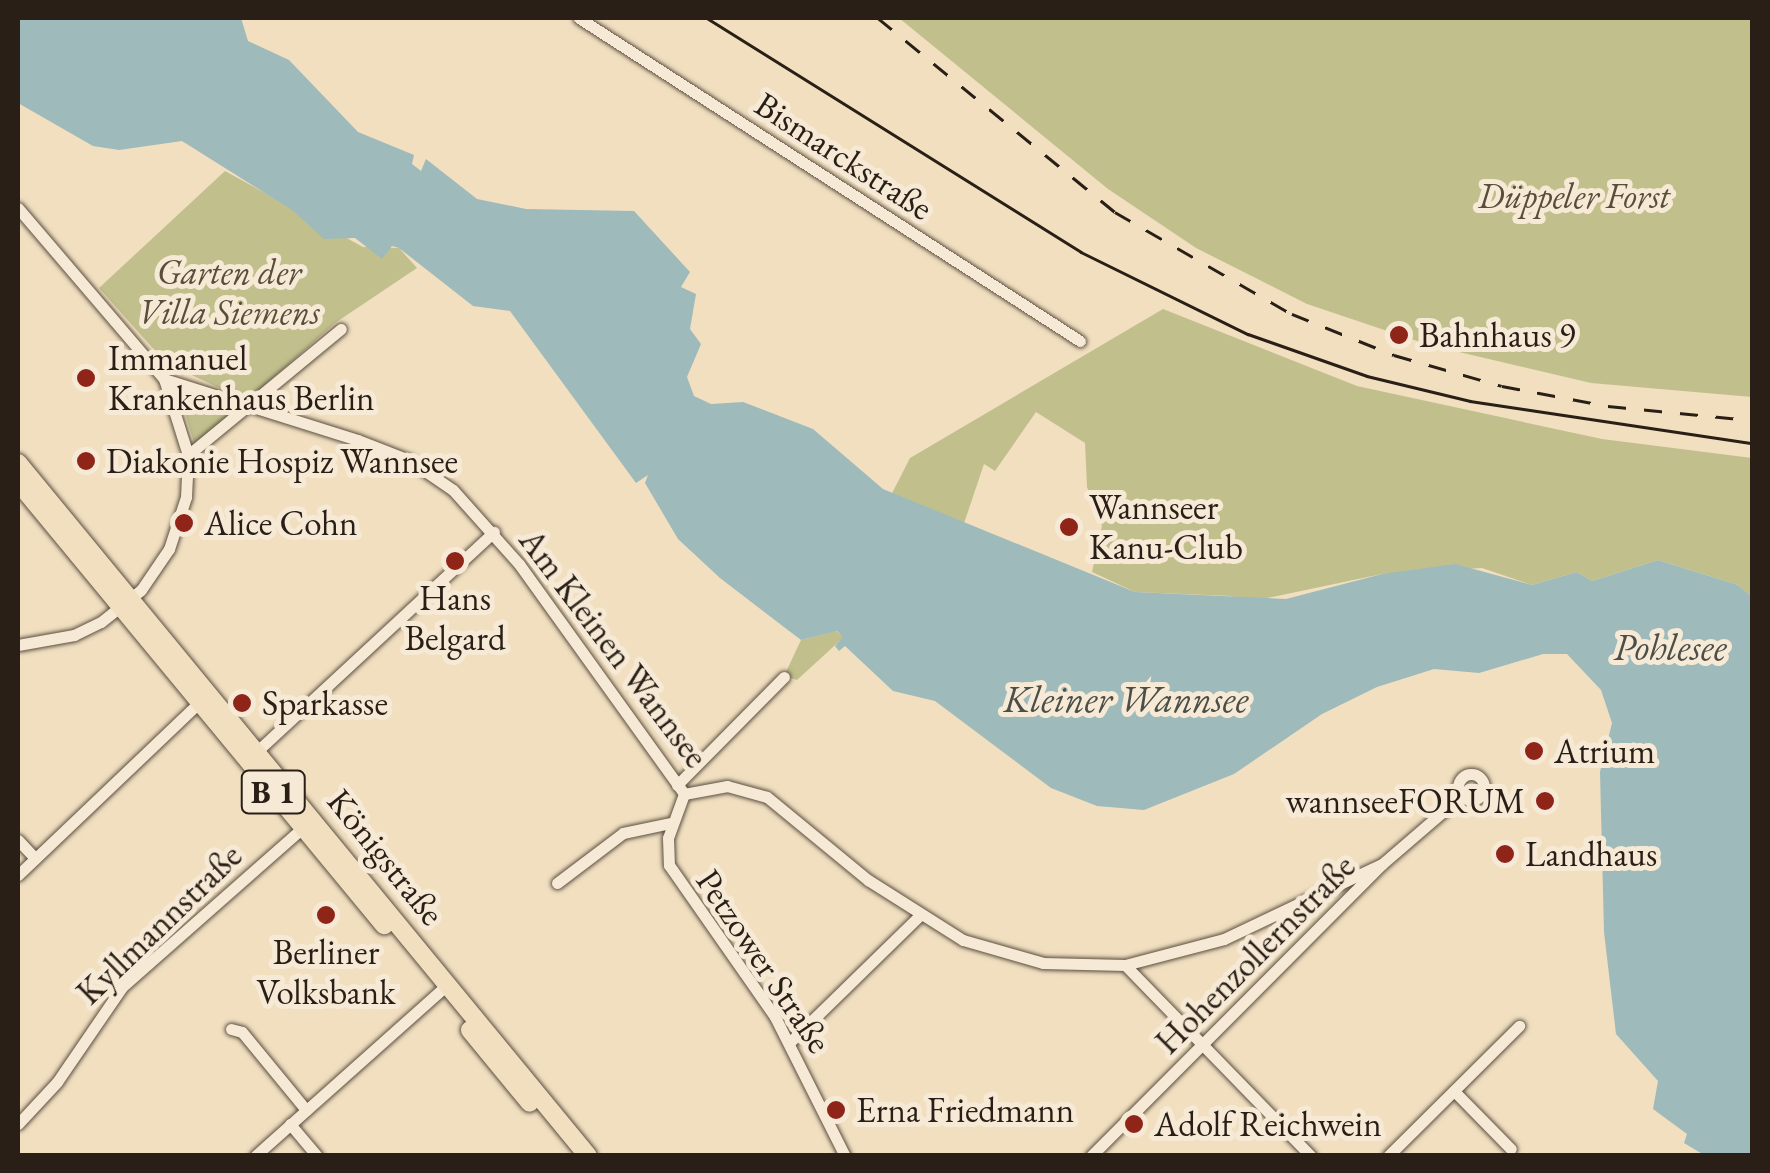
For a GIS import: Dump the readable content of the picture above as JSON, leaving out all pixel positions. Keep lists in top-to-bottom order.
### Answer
{
  "streets": {
    "main road": ["B 1", "Königstraße"],
    "street": [
      "Bismarckstraße",
      "Am Kleinen Wannsee",
      "Kyllmannstraße",
      "Hohenzollernstraße",
      "Petzower Straße"
    ]
  },
  "crossings": [
    ["Am Kleinen Wannsee", "Hohenzollernstraße"],
    ["Am Kleinen Wannsee", "Petzower Straße"],
    ["Königstraße", "Kyllmannstraße"]
  ],
  "water": ["Pohlesee", "Kleiner Wannsee"],
  "parks": ["Düppeler Forst", "Garten der Villa Siemens"],
  "places": [
    "Bahnhaus 9",
    "Immanuel Krankenhaus Berlin",
    "Diakonie Hospiz Wannsee",
    "Alice Cohn",
    "Wannseer Kanu-Club",
    "Hans Belgard",
    "Sparkasse",
    "Atrium",
    "wannseeFORUM",
    "Landhaus",
    "Berliner Volksbank",
    "Erna Friedmann",
    "Adolf Reichwein"
  ]
}
